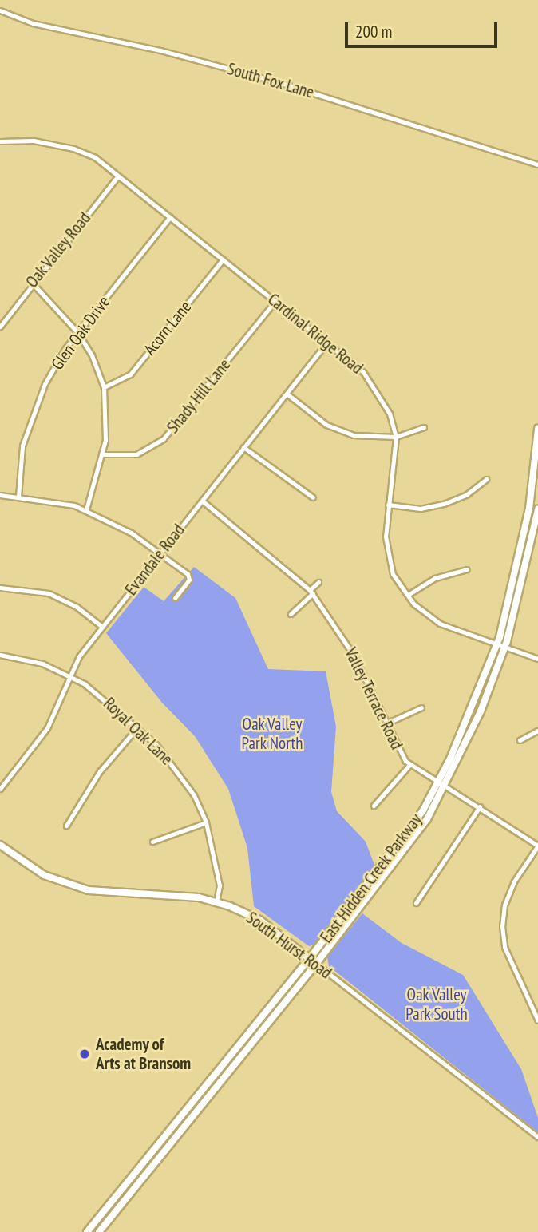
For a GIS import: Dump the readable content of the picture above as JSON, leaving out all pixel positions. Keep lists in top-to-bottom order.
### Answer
{
  "streets": {
    "main road": ["East Hidden Creek Parkway", "South Hurst Road"],
    "street": [
      "South Fox Lane",
      "Oak Valley Road",
      "Acorn Lane",
      "Glen Oak Drive",
      "Cardinal Ridge Road",
      "Shady Hill Lane",
      "Evandale Road",
      "Valley Terrace Road",
      "Royal Oak Lane"
    ]
  },
  "crossings": [
    ["Oak Valley Road", "Cardinal Ridge Road"],
    ["Acorn Lane", "Cardinal Ridge Road"],
    ["Glen Oak Drive", "Cardinal Ridge Road"],
    ["Cardinal Ridge Road", "Shady Hill Lane"],
    ["Cardinal Ridge Road", "Evandale Road"],
    ["Cardinal Ridge Road", "East Hidden Creek Parkway"],
    ["Evandale Road", "Valley Terrace Road"],
    ["Evandale Road", "Royal Oak Lane"],
    ["Valley Terrace Road", "East Hidden Creek Parkway"],
    ["Royal Oak Lane", "South Hurst Road"],
    ["East Hidden Creek Parkway", "South Hurst Road"]
  ],
  "parks": ["Oak Valley Park North", "Oak Valley Park South"],
  "places": ["Academy of Arts at Bransom"],
  "scale_bar": "200 m"
}
